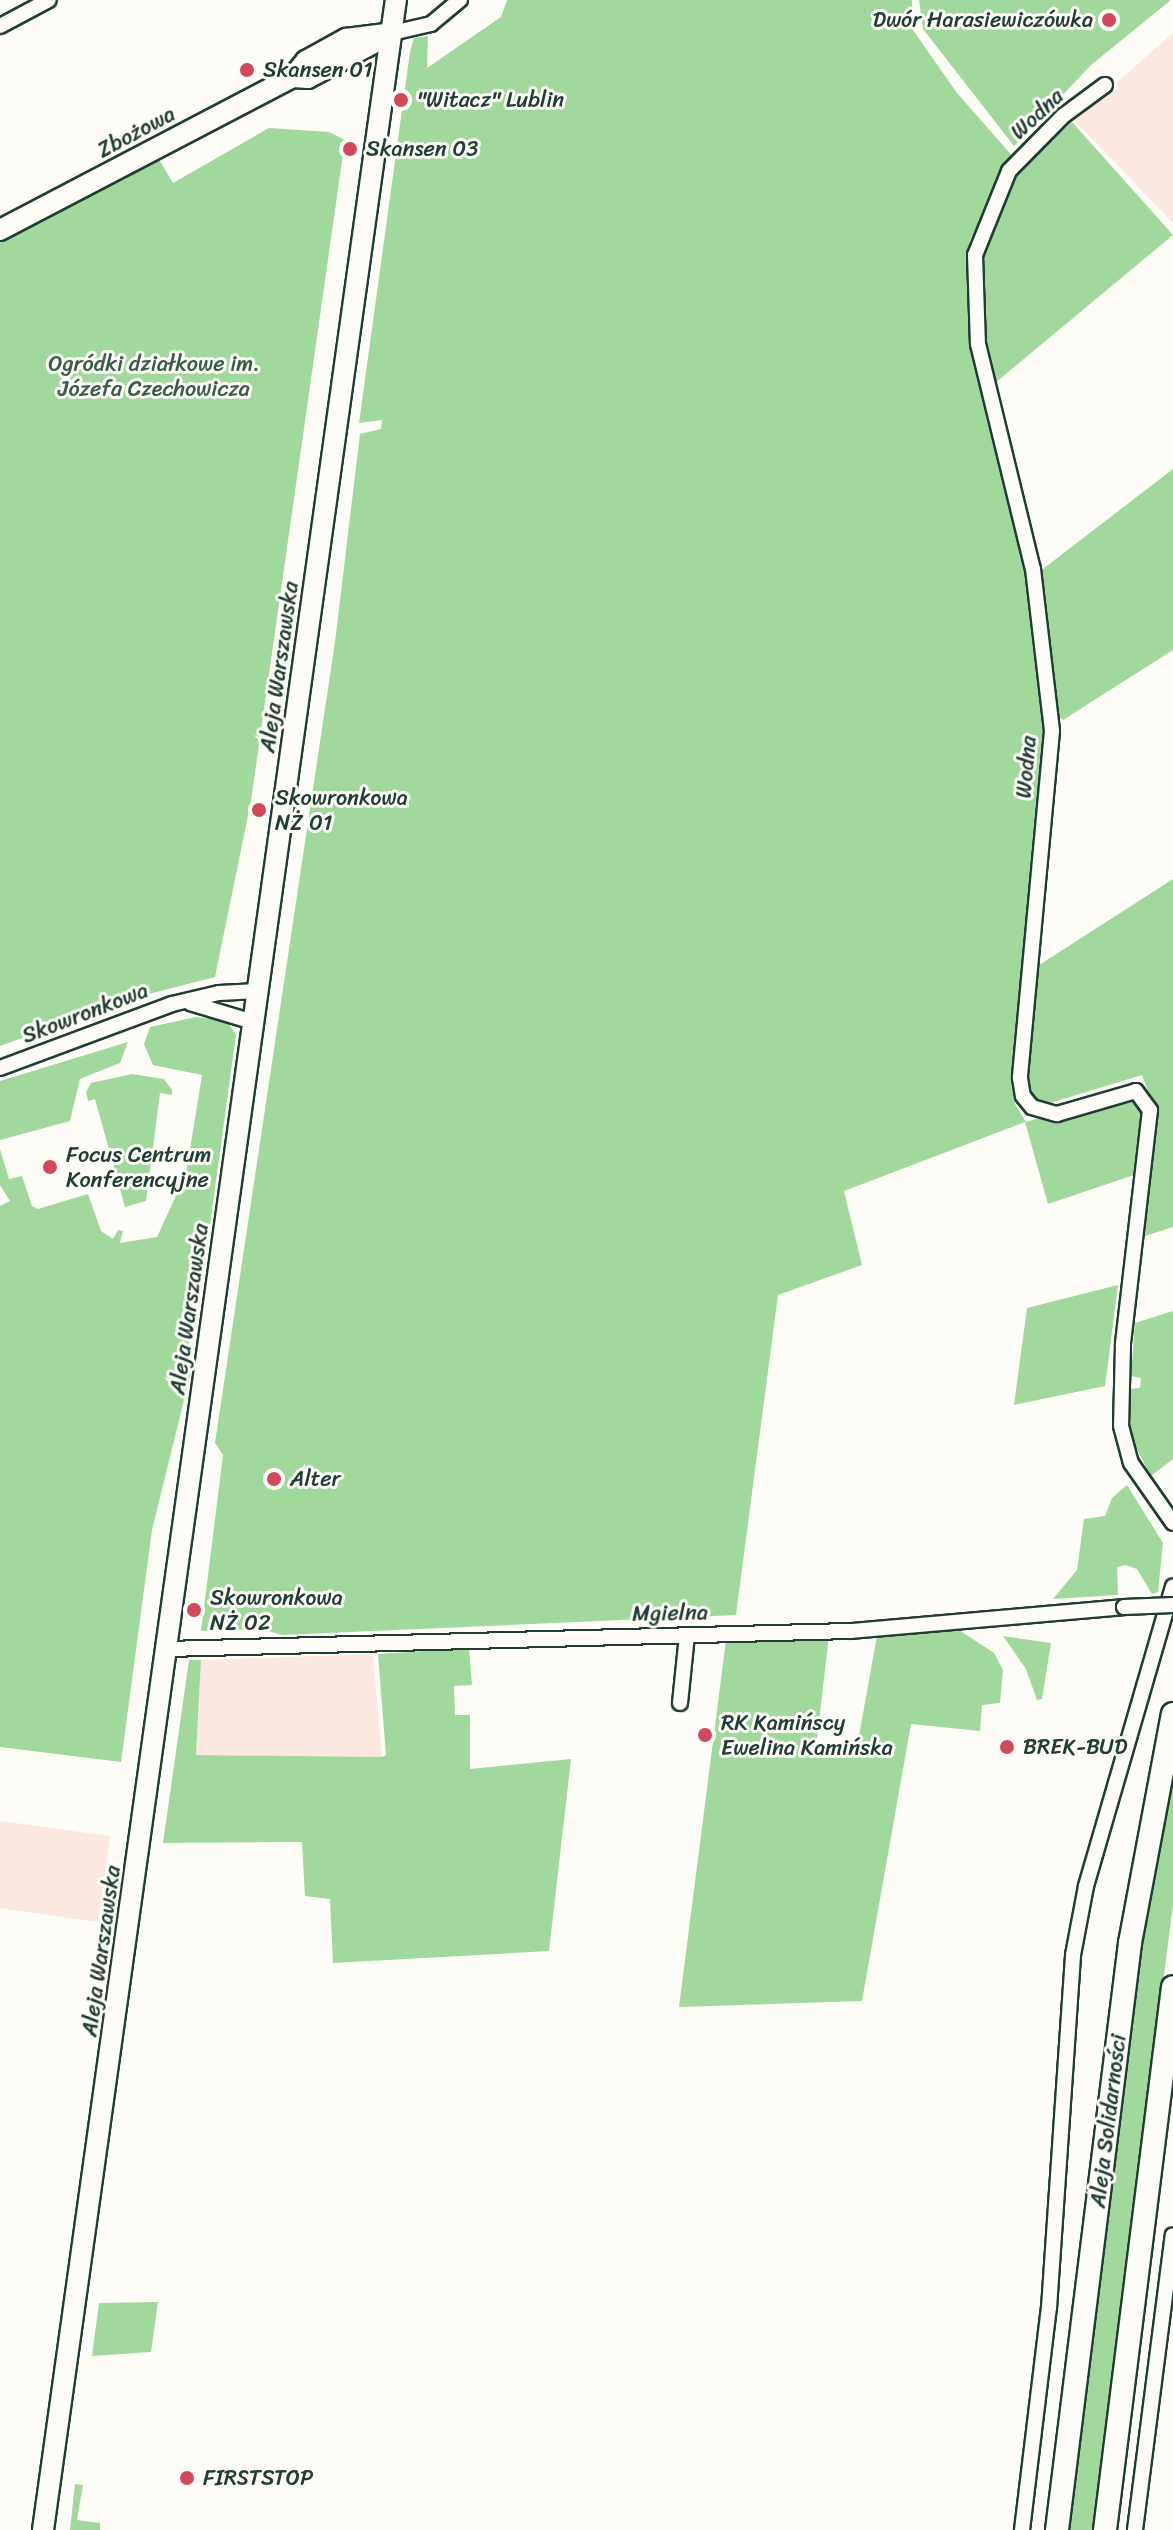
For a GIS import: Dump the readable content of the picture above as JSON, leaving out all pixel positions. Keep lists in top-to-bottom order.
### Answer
{
  "streets": {
    "main road": ["Aleja Solidarności"],
    "street": [
      "Wodna",
      "Zbożowa",
      "Aleja Warszawska",
      "Skowronkowa",
      "Mgielna"
    ]
  },
  "crossings": [
    ["Zbożowa", "Aleja Warszawska"],
    ["Aleja Warszawska", "Skowronkowa"],
    ["Aleja Warszawska", "Mgielna"]
  ],
  "parks": ["Ogródki działkowe im. Józefa Czechowicza"],
  "places": [
    "Dwór Harasiewiczówka",
    "Skansen 01",
    "\"Witacz\" Lublin",
    "Skansen 03",
    "Skowronkowa NŻ 01",
    "Focus Centrum Konferencyjne",
    "Alter",
    "Skowronkowa NŻ 02",
    "RK Kamińscy Ewelina Kamińska",
    "BREK-BUD",
    "FIRSTSTOP"
  ]
}
